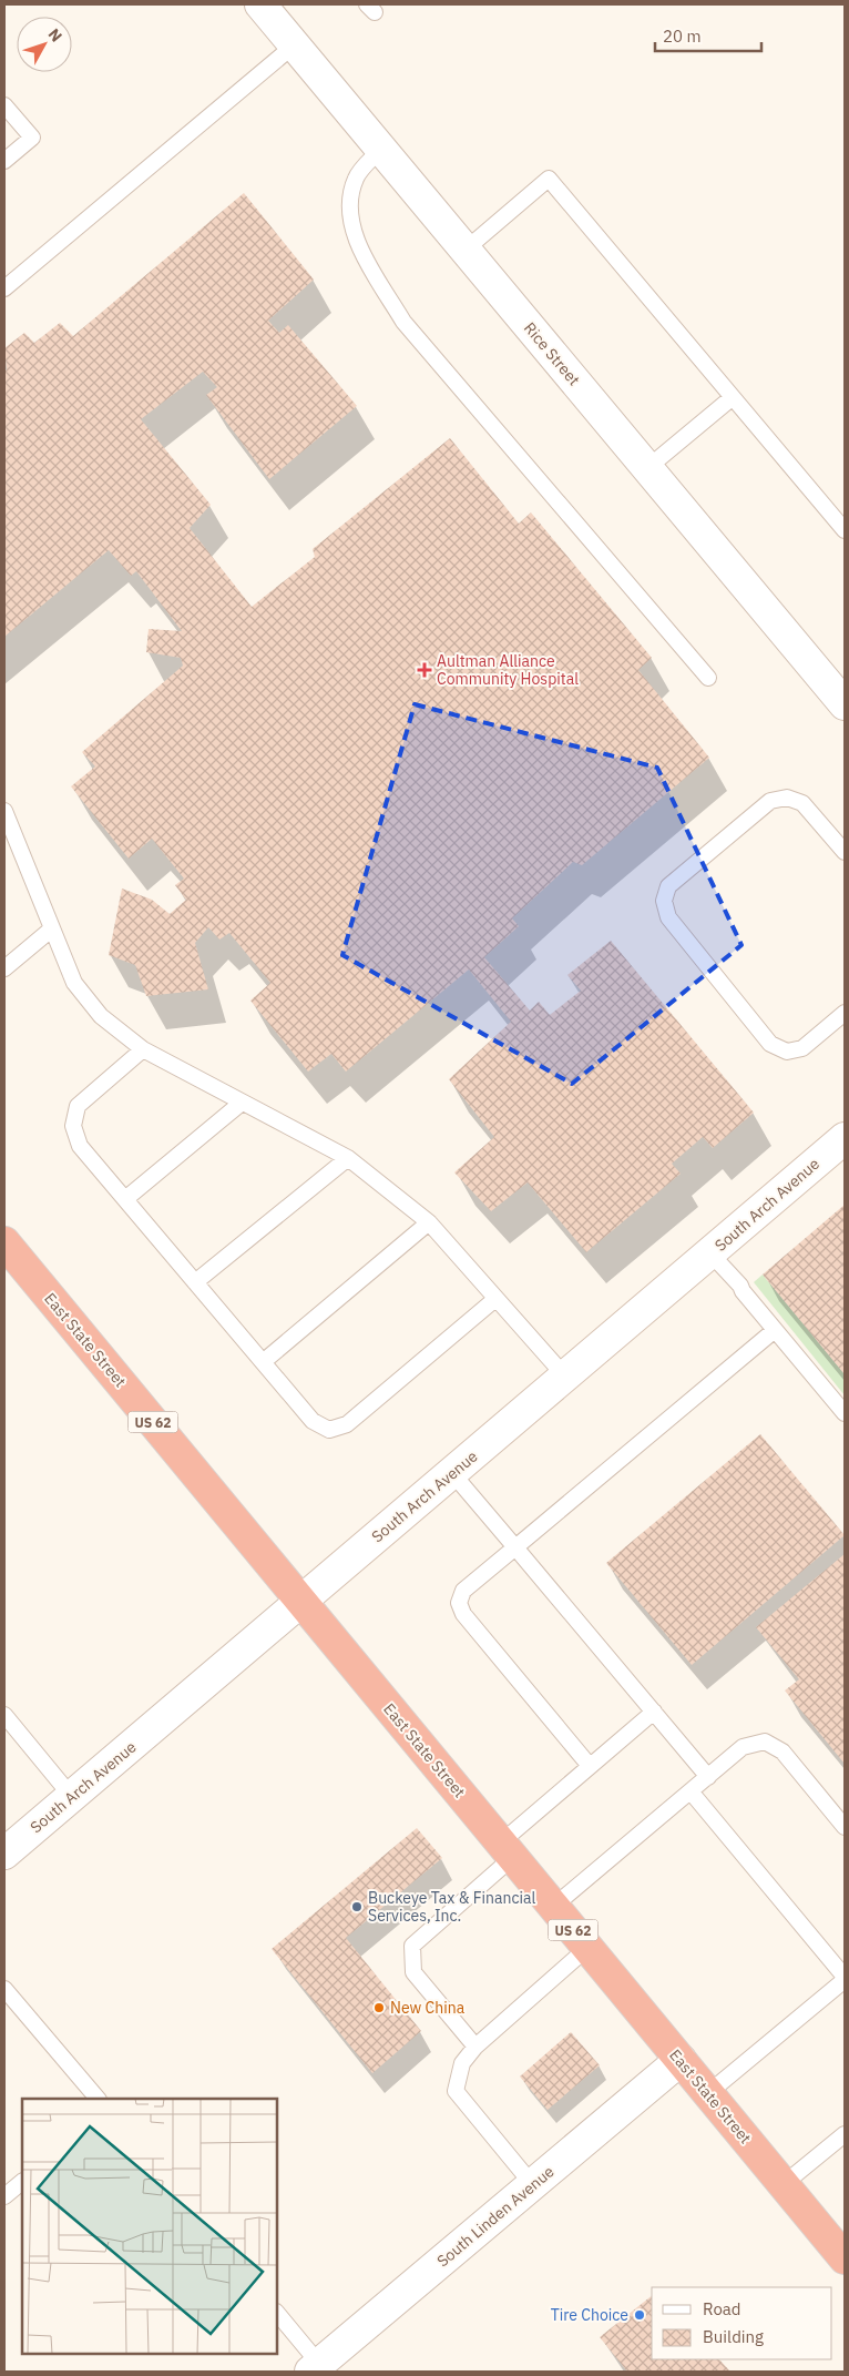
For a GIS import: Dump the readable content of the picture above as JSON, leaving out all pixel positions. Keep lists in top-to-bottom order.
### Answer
{
  "streets": {
    "highway": ["East State Street", "US 62"],
    "street": ["Rice Street", "South Arch Avenue", "South Linden Avenue"]
  },
  "crossings": [
    ["South Arch Avenue", "East State Street"],
    ["East State Street", "South Linden Avenue"]
  ],
  "places": {
    "health": ["Aultman Alliance Community Hospital"],
    "other": ["Buckeye Tax & Financial Services, Inc.", "New China", "Tire Choice"]
  },
  "legend": ["Road", "Building"],
  "scale_bar": "20 m",
  "north": "top right"
}
